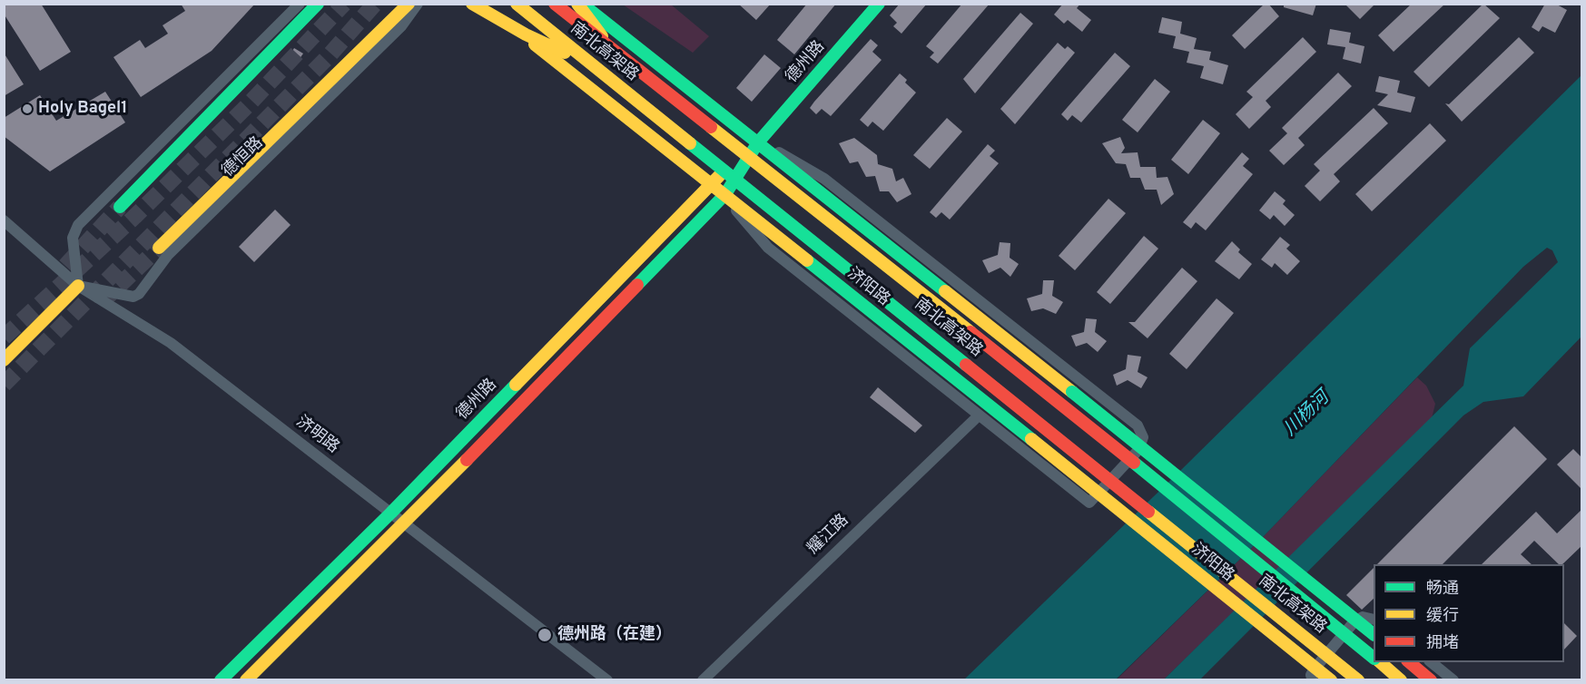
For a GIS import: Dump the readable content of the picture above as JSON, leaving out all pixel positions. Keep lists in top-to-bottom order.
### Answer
{
  "streets": {
    "main road": ["南北高架路", "德州路", "济阳路"],
    "street": ["德恒路", "济明路", "耀江路"]
  },
  "crossings": [
    ["德州路", "济阳路"],
    ["德州路", "济明路"],
    ["德恒路", "济明路"]
  ],
  "water": ["川杨河"],
  "places": ["Holy Bagel1", "德州路（在建）"],
  "legend": ["畅通", "缓行", "拥堵"]
}
